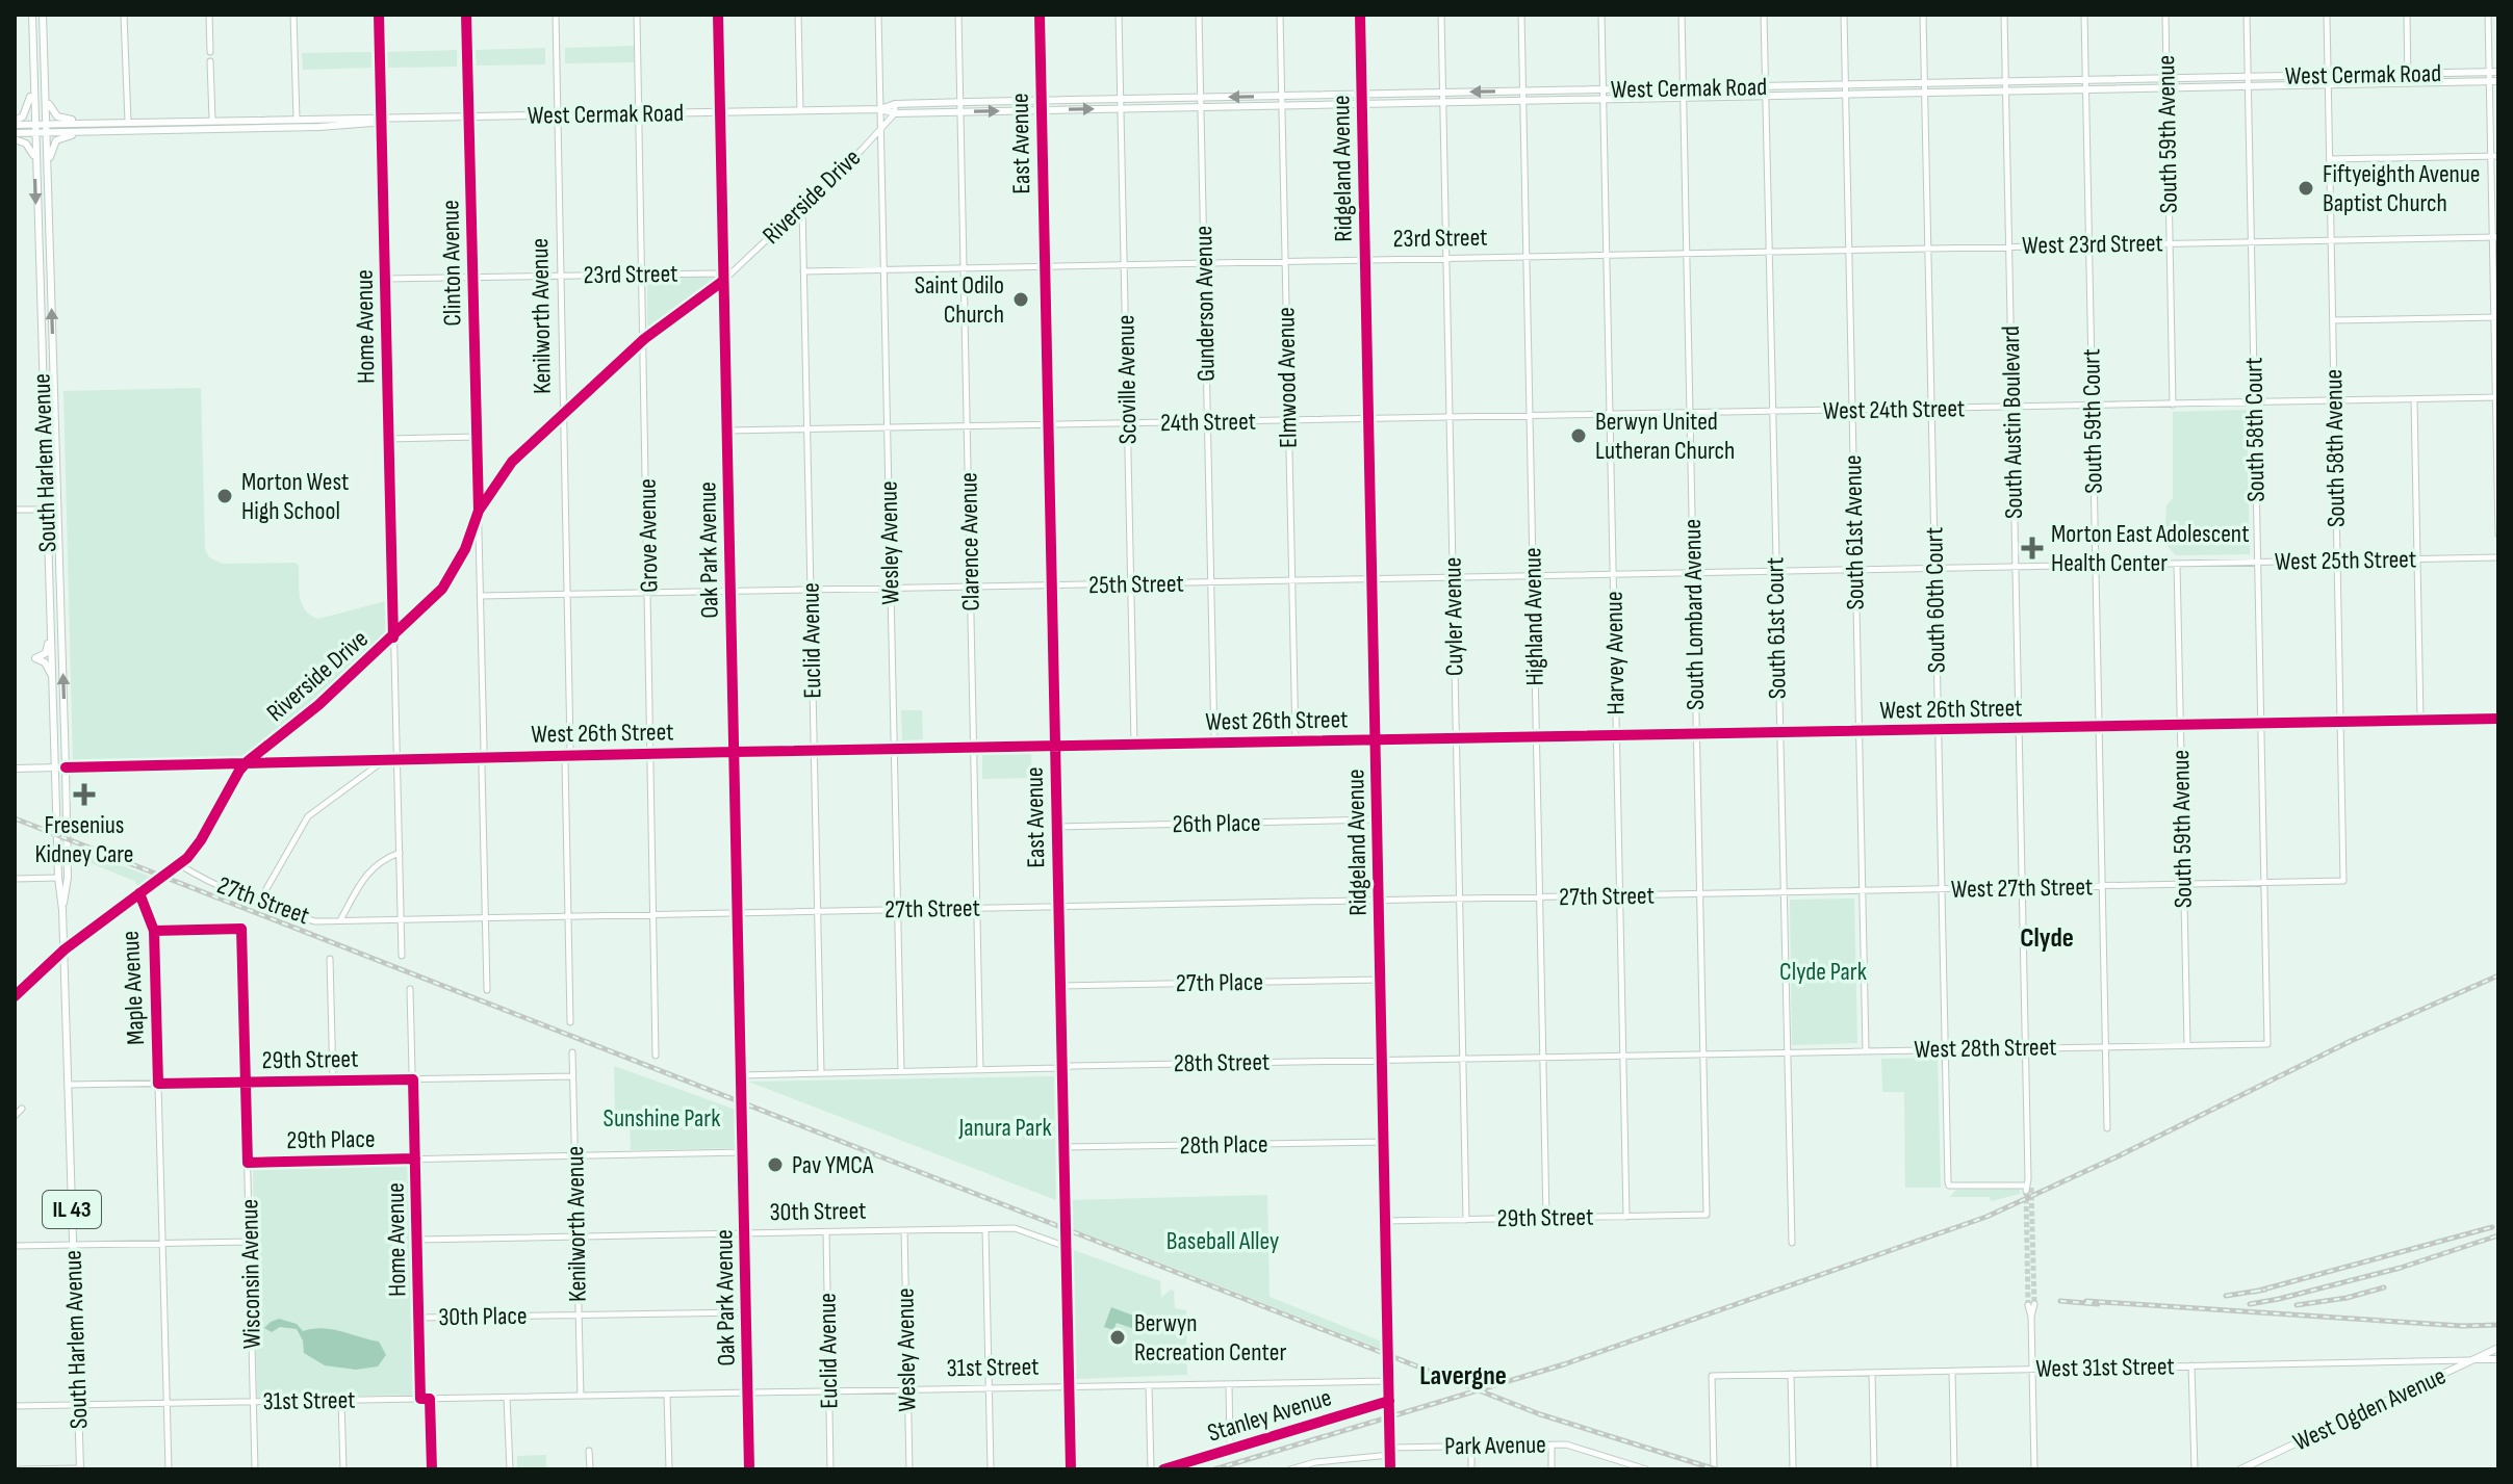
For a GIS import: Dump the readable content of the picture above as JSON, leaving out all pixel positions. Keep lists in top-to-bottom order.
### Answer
{
  "streets": {
    "main road": [
      "West Cermak Road",
      "South Harlem Avenue",
      "West 26th Street",
      "IL 43",
      "West 31st Street",
      "West Ogden Avenue"
    ],
    "street": [
      "South 59th Avenue",
      "East Avenue",
      "Ridgeland Avenue",
      "Riverside Drive",
      "23rd Street",
      "West 23rd Street",
      "Clinton Avenue",
      "Gunderson Avenue",
      "Kenilworth Avenue",
      "Home Avenue",
      "Elmwood Avenue",
      "Scoville Avenue",
      "West 24th Street",
      "South 59th Court",
      "24th Street",
      "South Austin Boulevard",
      "South 58th Court",
      "South 58th Avenue",
      "South 61st Avenue",
      "Grove Avenue",
      "Clarence Avenue",
      "Wesley Avenue",
      "Oak Park Avenue",
      "West 25th Street",
      "25th Street",
      "South 60th Court",
      "South Lombard Avenue",
      "Cuyler Avenue",
      "Highland Avenue",
      "South 61st Court",
      "Euclid Avenue",
      "Harvey Avenue",
      "26th Place",
      "West 27th Street",
      "27th Street",
      "27th Place",
      "Maple Avenue",
      "West 28th Street",
      "29th Street",
      "28th Street",
      "29th Place",
      "28th Place",
      "30th Street",
      "Wisconsin Avenue",
      "30th Place",
      "31st Street",
      "Stanley Avenue",
      "Park Avenue"
    ]
  },
  "crossings": [
    ["West Cermak Road", "South 59th Avenue"],
    ["West Cermak Road", "East Avenue"],
    ["West Cermak Road", "Ridgeland Avenue"],
    ["West Cermak Road", "Riverside Drive"],
    ["West Cermak Road", "Clinton Avenue"],
    ["West Cermak Road", "Gunderson Avenue"],
    ["West Cermak Road", "Kenilworth Avenue"],
    ["West Cermak Road", "Home Avenue"],
    ["West Cermak Road", "Elmwood Avenue"],
    ["West Cermak Road", "Scoville Avenue"],
    ["West Cermak Road", "South 59th Court"],
    ["West Cermak Road", "South Austin Boulevard"],
    ["West Cermak Road", "South 58th Court"],
    ["West Cermak Road", "South 58th Avenue"],
    ["West Cermak Road", "South Harlem Avenue"],
    ["West Cermak Road", "South 61st Avenue"],
    ["West Cermak Road", "Grove Avenue"],
    ["West Cermak Road", "Clarence Avenue"],
    ["West Cermak Road", "Wesley Avenue"],
    ["West Cermak Road", "Oak Park Avenue"],
    ["West Cermak Road", "South 60th Court"],
    ["West Cermak Road", "South Lombard Avenue"],
    ["West Cermak Road", "Cuyler Avenue"],
    ["West Cermak Road", "Highland Avenue"],
    ["West Cermak Road", "South 61st Court"],
    ["West Cermak Road", "Harvey Avenue"],
    ["South 59th Avenue", "West 23rd Street"],
    ["South 59th Avenue", "West 24th Street"],
    ["South 59th Avenue", "West 25th Street"],
    ["South 59th Avenue", "West 26th Street"],
    ["South 59th Avenue", "West 27th Street"],
    ["South 59th Avenue", "West 28th Street"],
    ["East Avenue", "23rd Street"],
    ["East Avenue", "24th Street"],
    ["East Avenue", "25th Street"],
    ["East Avenue", "West 26th Street"],
    ["East Avenue", "26th Place"],
    ["East Avenue", "27th Street"],
    ["East Avenue", "27th Place"],
    ["East Avenue", "28th Street"],
    ["East Avenue", "28th Place"],
    ["East Avenue", "30th Street"],
    ["East Avenue", "31st Street"],
    ["Ridgeland Avenue", "23rd Street"],
    ["Ridgeland Avenue", "24th Street"],
    ["Ridgeland Avenue", "25th Street"],
    ["Ridgeland Avenue", "West 26th Street"],
    ["Ridgeland Avenue", "26th Place"],
    ["Ridgeland Avenue", "27th Street"],
    ["Ridgeland Avenue", "27th Place"],
    ["Ridgeland Avenue", "29th Street"],
    ["Ridgeland Avenue", "28th Street"],
    ["Ridgeland Avenue", "28th Place"],
    ["Ridgeland Avenue", "31st Street"],
    ["Ridgeland Avenue", "Stanley Avenue"],
    ["Ridgeland Avenue", "Park Avenue"],
    ["Riverside Drive", "23rd Street"],
    ["Riverside Drive", "Clinton Avenue"],
    ["Riverside Drive", "Kenilworth Avenue"],
    ["Riverside Drive", "Home Avenue"],
    ["Riverside Drive", "South Harlem Avenue"],
    ["Riverside Drive", "Grove Avenue"],
    ["Riverside Drive", "Wesley Avenue"],
    ["Riverside Drive", "Oak Park Avenue"],
    ["Riverside Drive", "Euclid Avenue"],
    ["Riverside Drive", "West 26th Street"],
    ["Riverside Drive", "27th Street"],
    ["Riverside Drive", "Maple Avenue"],
    ["23rd Street", "West 23rd Street"],
    ["23rd Street", "Clinton Avenue"],
    ["23rd Street", "Gunderson Avenue"],
    ["23rd Street", "Kenilworth Avenue"],
    ["23rd Street", "Home Avenue"],
    ["23rd Street", "Elmwood Avenue"],
    ["23rd Street", "Scoville Avenue"],
    ["23rd Street", "Grove Avenue"],
    ["23rd Street", "Clarence Avenue"],
    ["23rd Street", "Wesley Avenue"],
    ["23rd Street", "Oak Park Avenue"],
    ["23rd Street", "South Lombard Avenue"],
    ["23rd Street", "Cuyler Avenue"],
    ["23rd Street", "Highland Avenue"],
    ["23rd Street", "Euclid Avenue"],
    ["23rd Street", "Harvey Avenue"],
    ["West 23rd Street", "South 59th Court"],
    ["West 23rd Street", "South Austin Boulevard"],
    ["West 23rd Street", "South 58th Court"],
    ["West 23rd Street", "South 58th Avenue"],
    ["West 23rd Street", "South 61st Avenue"],
    ["West 23rd Street", "South 60th Court"],
    ["West 23rd Street", "South Lombard Avenue"],
    ["West 23rd Street", "South 61st Court"],
    ["Clinton Avenue", "25th Street"],
    ["Clinton Avenue", "West 26th Street"],
    ["Clinton Avenue", "27th Street"],
    ["Gunderson Avenue", "24th Street"],
    ["Gunderson Avenue", "25th Street"],
    ["Gunderson Avenue", "West 26th Street"],
    ["Kenilworth Avenue", "25th Street"],
    ["Kenilworth Avenue", "West 26th Street"],
    ["Kenilworth Avenue", "27th Street"],
    ["Kenilworth Avenue", "29th Street"],
    ["Kenilworth Avenue", "29th Place"],
    ["Kenilworth Avenue", "30th Street"],
    ["Kenilworth Avenue", "30th Place"],
    ["Kenilworth Avenue", "31st Street"],
    ["Home Avenue", "West 26th Street"],
    ["Home Avenue", "27th Street"],
    ["Home Avenue", "29th Street"],
    ["Home Avenue", "29th Place"],
    ["Home Avenue", "30th Street"],
    ["Home Avenue", "30th Place"],
    ["Home Avenue", "31st Street"],
    ["Elmwood Avenue", "24th Street"],
    ["Elmwood Avenue", "25th Street"],
    ["Elmwood Avenue", "West 26th Street"],
    ["Scoville Avenue", "24th Street"],
    ["Scoville Avenue", "25th Street"],
    ["Scoville Avenue", "West 26th Street"],
    ["West 24th Street", "South 59th Court"],
    ["West 24th Street", "24th Street"],
    ["West 24th Street", "South Austin Boulevard"],
    ["West 24th Street", "South 58th Court"],
    ["West 24th Street", "South 58th Avenue"],
    ["West 24th Street", "South 61st Avenue"],
    ["West 24th Street", "South 60th Court"],
    ["West 24th Street", "South Lombard Avenue"],
    ["West 24th Street", "South 61st Court"],
    ["South 59th Court", "West 25th Street"],
    ["South 59th Court", "West 26th Street"],
    ["South 59th Court", "West 27th Street"],
    ["South 59th Court", "West 28th Street"],
    ["24th Street", "Clarence Avenue"],
    ["24th Street", "Wesley Avenue"],
    ["24th Street", "Oak Park Avenue"],
    ["24th Street", "South Lombard Avenue"],
    ["24th Street", "Cuyler Avenue"],
    ["24th Street", "Highland Avenue"],
    ["24th Street", "Euclid Avenue"],
    ["24th Street", "Harvey Avenue"],
    ["South Austin Boulevard", "West 25th Street"],
    ["South Austin Boulevard", "South 60th Court"],
    ["South Austin Boulevard", "West 26th Street"],
    ["South Austin Boulevard", "West 27th Street"],
    ["South Austin Boulevard", "West 28th Street"],
    ["South 58th Court", "West 25th Street"],
    ["South 58th Court", "West 26th Street"],
    ["South 58th Court", "West 27th Street"],
    ["South 58th Court", "West 28th Street"],
    ["South 58th Avenue", "West 25th Street"],
    ["South 58th Avenue", "West 26th Street"],
    ["South 58th Avenue", "West 27th Street"],
    ["South Harlem Avenue", "West 26th Street"],
    ["South Harlem Avenue", "29th Street"],
    ["South Harlem Avenue", "31st Street"],
    ["South 61st Avenue", "West 25th Street"],
    ["South 61st Avenue", "West 26th Street"],
    ["South 61st Avenue", "West 27th Street"],
    ["South 61st Avenue", "West 28th Street"],
    ["Grove Avenue", "25th Street"],
    ["Grove Avenue", "West 26th Street"],
    ["Grove Avenue", "27th Street"],
    ["Clarence Avenue", "25th Street"],
    ["Clarence Avenue", "West 26th Street"],
    ["Clarence Avenue", "27th Street"],
    ["Clarence Avenue", "28th Street"],
    ["Wesley Avenue", "25th Street"],
    ["Wesley Avenue", "West 26th Street"],
    ["Wesley Avenue", "27th Street"],
    ["Wesley Avenue", "28th Street"],
    ["Wesley Avenue", "30th Street"],
    ["Wesley Avenue", "31st Street"],
    ["Oak Park Avenue", "25th Street"],
    ["Oak Park Avenue", "West 26th Street"],
    ["Oak Park Avenue", "27th Street"],
    ["Oak Park Avenue", "28th Street"],
    ["Oak Park Avenue", "29th Place"],
    ["Oak Park Avenue", "30th Street"],
    ["Oak Park Avenue", "30th Place"],
    ["Oak Park Avenue", "31st Street"],
    ["West 25th Street", "25th Street"],
    ["West 25th Street", "South 60th Court"],
    ["West 25th Street", "South Lombard Avenue"],
    ["West 25th Street", "South 61st Court"],
    ["25th Street", "South Lombard Avenue"],
    ["25th Street", "Cuyler Avenue"],
    ["25th Street", "Highland Avenue"],
    ["25th Street", "Euclid Avenue"],
    ["25th Street", "Harvey Avenue"],
    ["South 60th Court", "West 26th Street"],
    ["South 60th Court", "West 27th Street"],
    ["South 60th Court", "West 28th Street"],
    ["South Lombard Avenue", "West 26th Street"],
    ["South Lombard Avenue", "West 27th Street"],
    ["South Lombard Avenue", "27th Street"],
    ["South Lombard Avenue", "West 28th Street"],
    ["South Lombard Avenue", "29th Street"],
    ["South Lombard Avenue", "28th Street"],
    ["Cuyler Avenue", "West 26th Street"],
    ["Cuyler Avenue", "27th Street"],
    ["Cuyler Avenue", "29th Street"],
    ["Cuyler Avenue", "28th Street"],
    ["Highland Avenue", "West 26th Street"],
    ["Highland Avenue", "27th Street"],
    ["Highland Avenue", "29th Street"],
    ["Highland Avenue", "28th Street"],
    ["South 61st Court", "West 26th Street"],
    ["South 61st Court", "West 27th Street"],
    ["South 61st Court", "West 28th Street"],
    ["Euclid Avenue", "West 26th Street"],
    ["Euclid Avenue", "27th Street"],
    ["Euclid Avenue", "28th Street"],
    ["Euclid Avenue", "30th Street"],
    ["Euclid Avenue", "31st Street"],
    ["Harvey Avenue", "West 26th Street"],
    ["Harvey Avenue", "27th Street"],
    ["Harvey Avenue", "29th Street"],
    ["Harvey Avenue", "28th Street"],
    ["West 27th Street", "27th Street"],
    ["Maple Avenue", "29th Street"],
    ["Maple Avenue", "Wisconsin Avenue"],
    ["Maple Avenue", "31st Street"],
    ["West 28th Street", "28th Street"],
    ["29th Street", "Wisconsin Avenue"],
    ["29th Place", "Wisconsin Avenue"],
    ["Wisconsin Avenue", "31st Street"],
    ["West 31st Street", "West Ogden Avenue"]
  ],
  "districts": ["Clyde", "Lavergne"],
  "parks": [
    "Clyde Park",
    "Sunshine Park",
    "Janura Park",
    "Baseball Alley"
  ],
  "places": {
    "other": [
      "Fiftyeighth Avenue Baptist Church",
      "Saint Odilo Church",
      "Berwyn United Lutheran Church",
      "Morton West High School",
      "Pav YMCA",
      "Berwyn Recreation Center"
    ],
    "health": ["Morton East Adolescent Health Center", "Fresenius Kidney Care"]
  }
}
